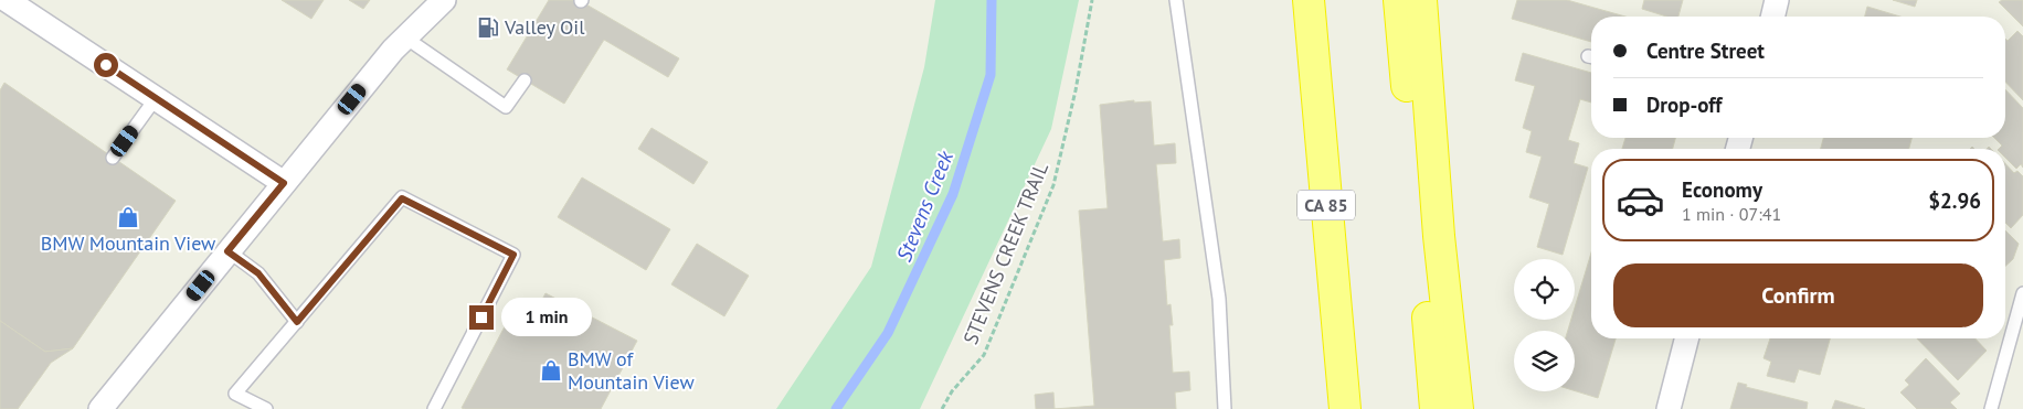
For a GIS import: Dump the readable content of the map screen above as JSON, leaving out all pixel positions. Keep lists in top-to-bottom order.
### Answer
{
  "streets": {
    "highway": ["CA 85"],
    "path": ["STEVENS CREEK TRAIL"]
  },
  "water": ["Stevens Creek"],
  "places": {
    "fuel station": ["Valley Oil"],
    "shop": ["BMW Mountain View", "BMW of Mountain View"]
  },
  "page": {
    "banner": ["Centre Street", "Drop-off"],
    "list": [
      {
        "name": "Economy",
        "note": "1 min · 07:41",
        "value": "$2.96"
      }
    ],
    "buttons": "Confirm",
    "bubble": "1 min"
  }
}
